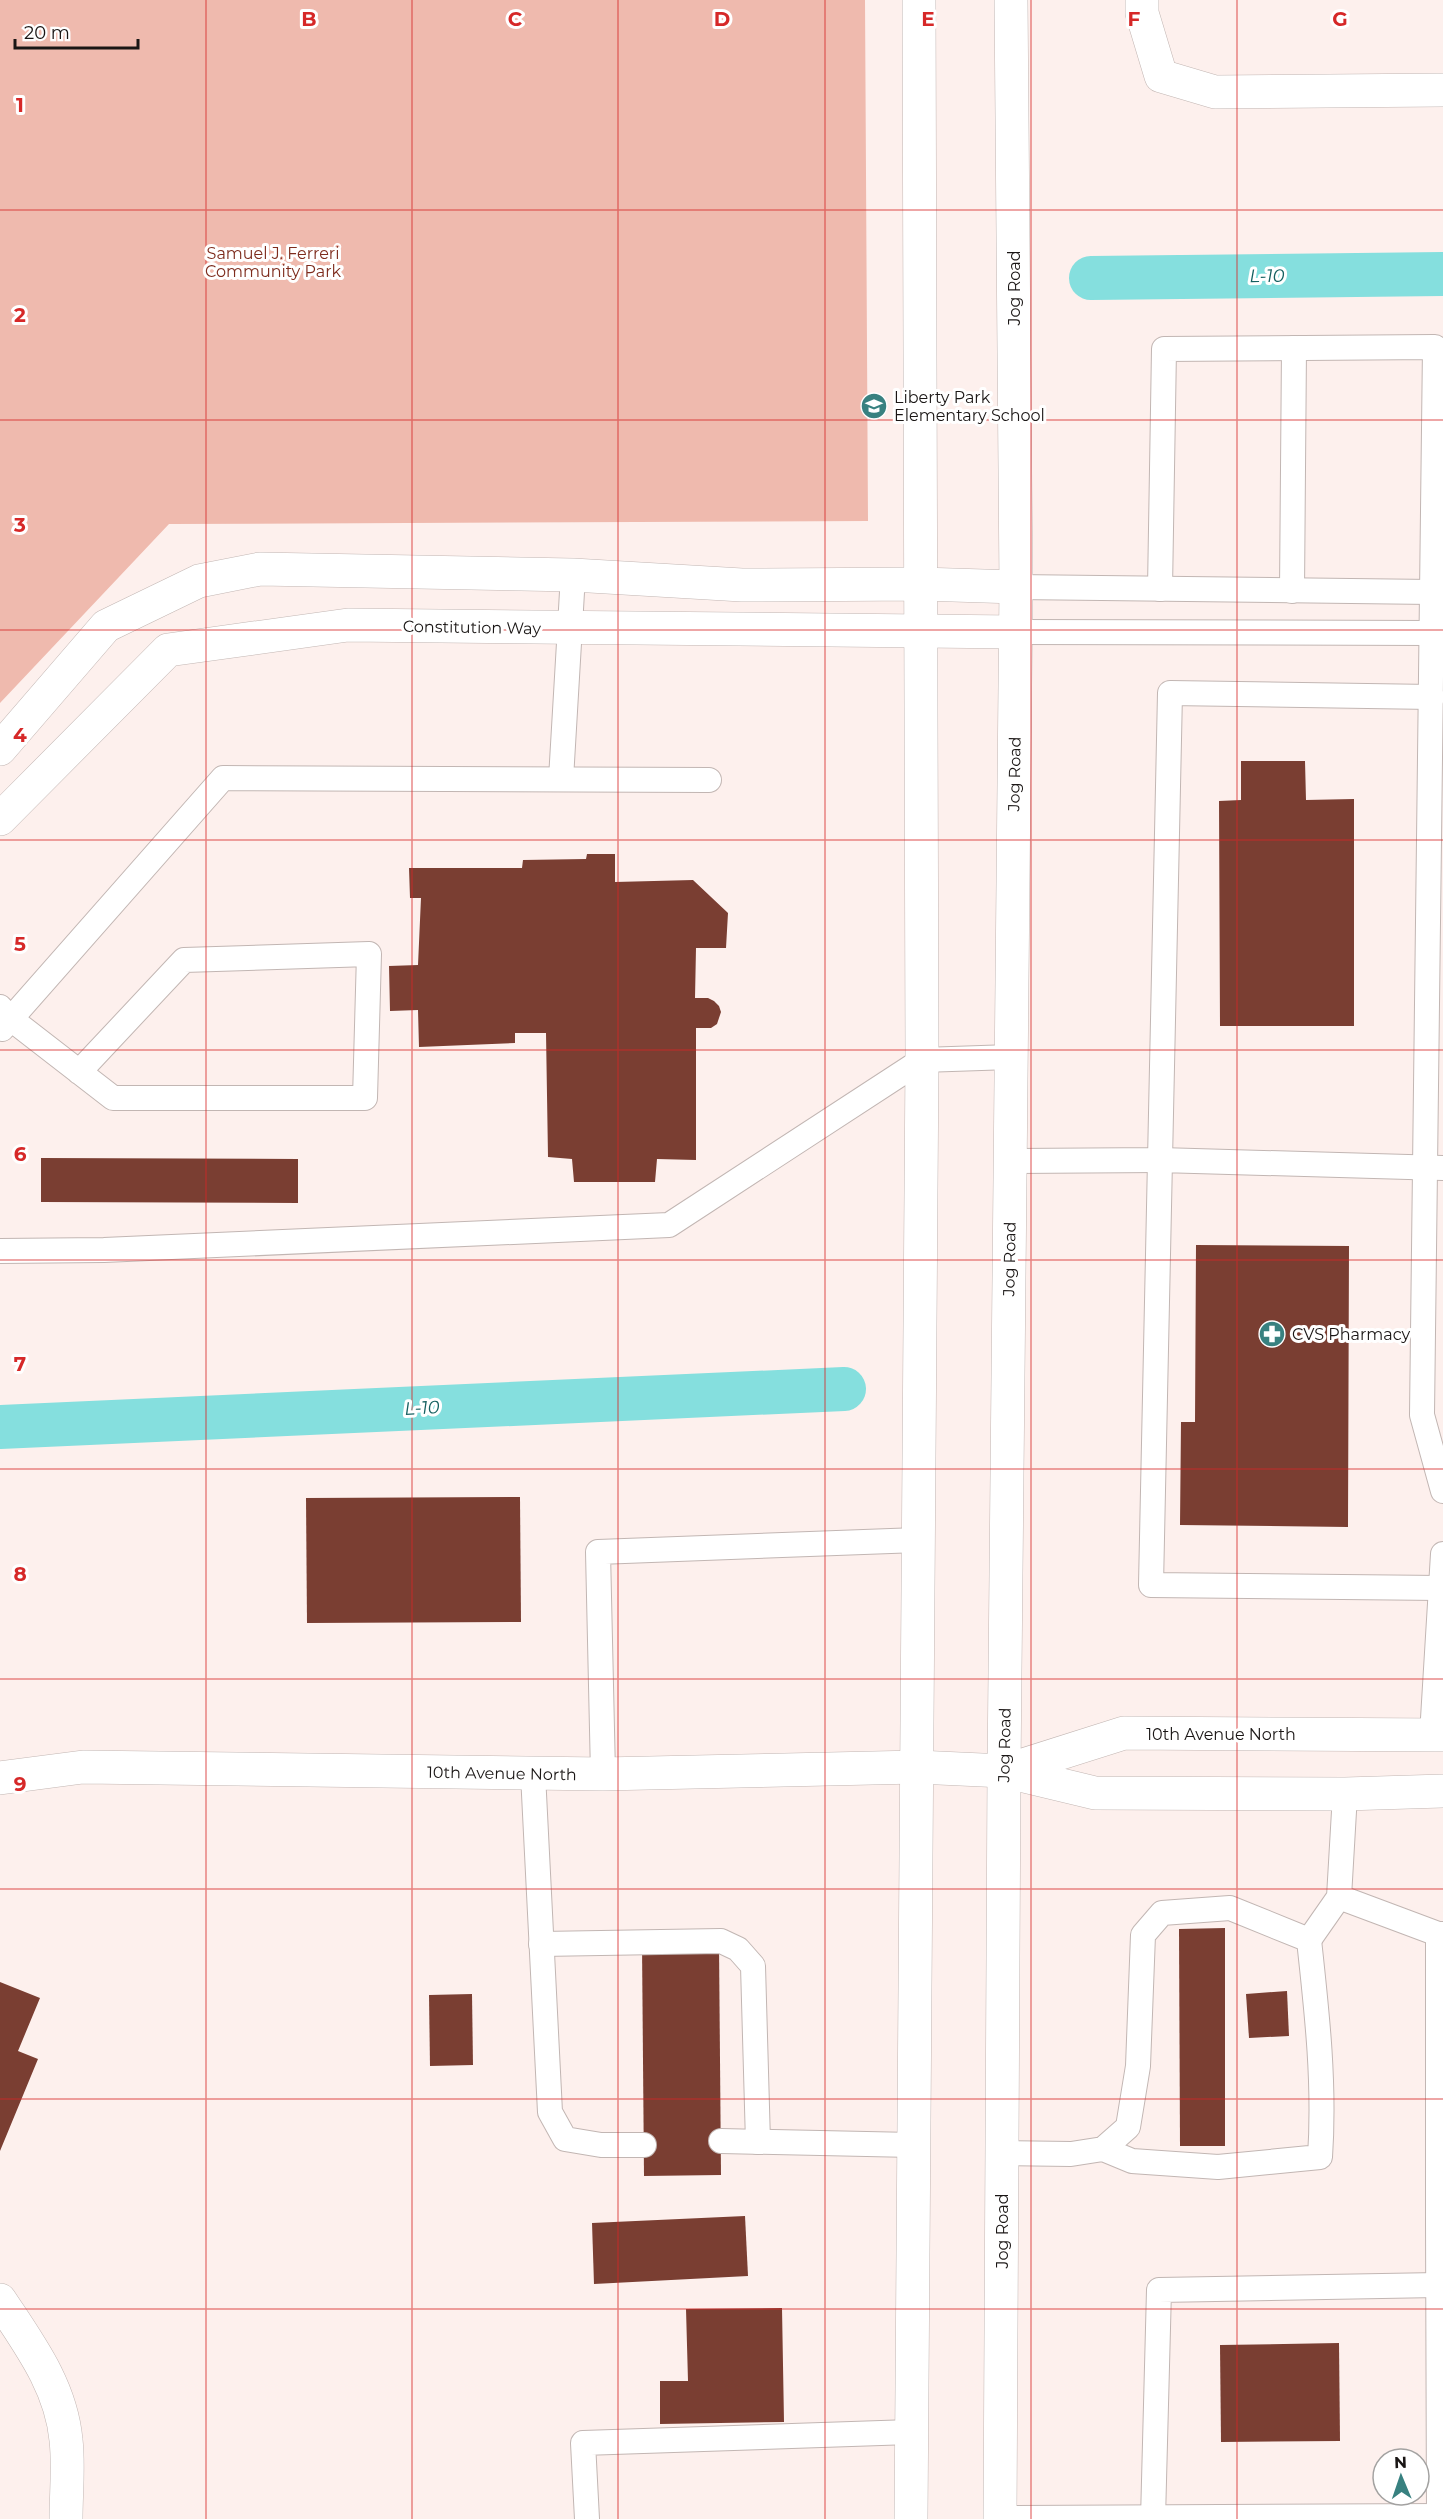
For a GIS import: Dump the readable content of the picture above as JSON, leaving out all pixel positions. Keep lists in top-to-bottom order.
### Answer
{
  "streets": {
    "main road": ["Jog Road", "Constitution Way", "10th Avenue North"]
  },
  "crossings": [
    ["Jog Road", "Constitution Way"],
    ["Jog Road", "10th Avenue North"]
  ],
  "water": ["L-10"],
  "parks": ["Samuel J. Ferreri Community Park"],
  "places": {
    "school or university": ["Liberty Park Elementary School"],
    "pharmacy": ["CVS Pharmacy"]
  },
  "scale_bar": "20 m",
  "north": "top",
  "grid": {
    "columns": [
      "B",
      "C",
      "D",
      "E",
      "F",
      "G"
    ],
    "rows": [
      "1",
      "2",
      "3",
      "4",
      "5",
      "6",
      "7",
      "8",
      "9"
    ]
  }
}
